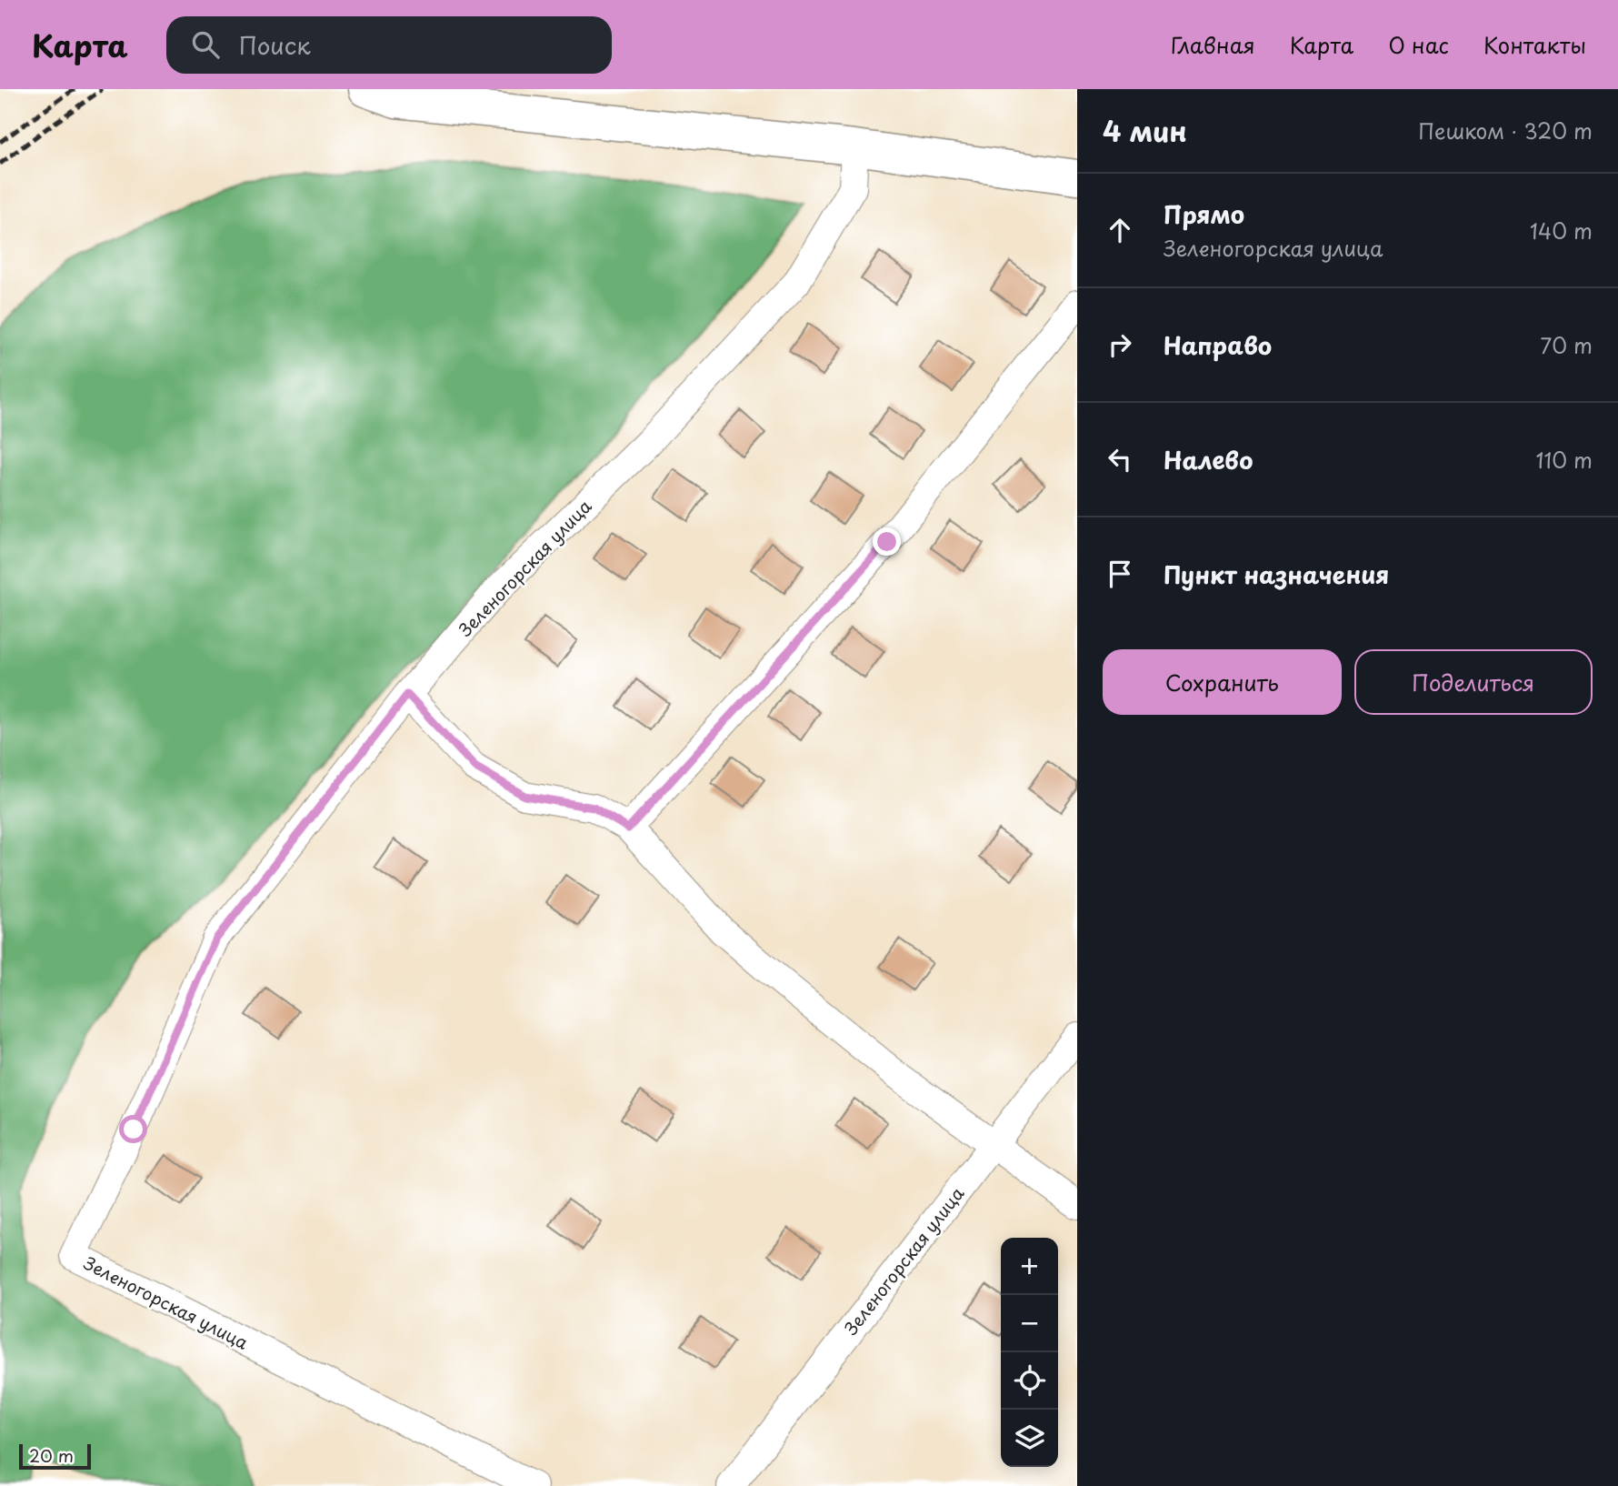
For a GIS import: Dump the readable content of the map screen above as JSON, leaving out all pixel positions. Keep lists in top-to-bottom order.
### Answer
{
  "streets": {
    "street": ["Зеленогорская улица"]
  },
  "scale_bar": "20 m",
  "page": {
    "header": "Карта",
    "search": "Поиск",
    "nav": [
      "Главная",
      "Карта",
      "О нас",
      "Контакты"
    ],
    "heading": ["4 мин", "Пешком · 320 m"],
    "list": [
      ["Прямо", "Зеленогорская улица", "140 m"],
      ["Направо", "70 m"],
      ["Налево", "110 m"],
      "Пункт назначения"
    ],
    "buttons": ["Сохранить", "Поделиться"],
    "map_buttons": ["+", "−"],
    "scale": "20 m"
  }
}
